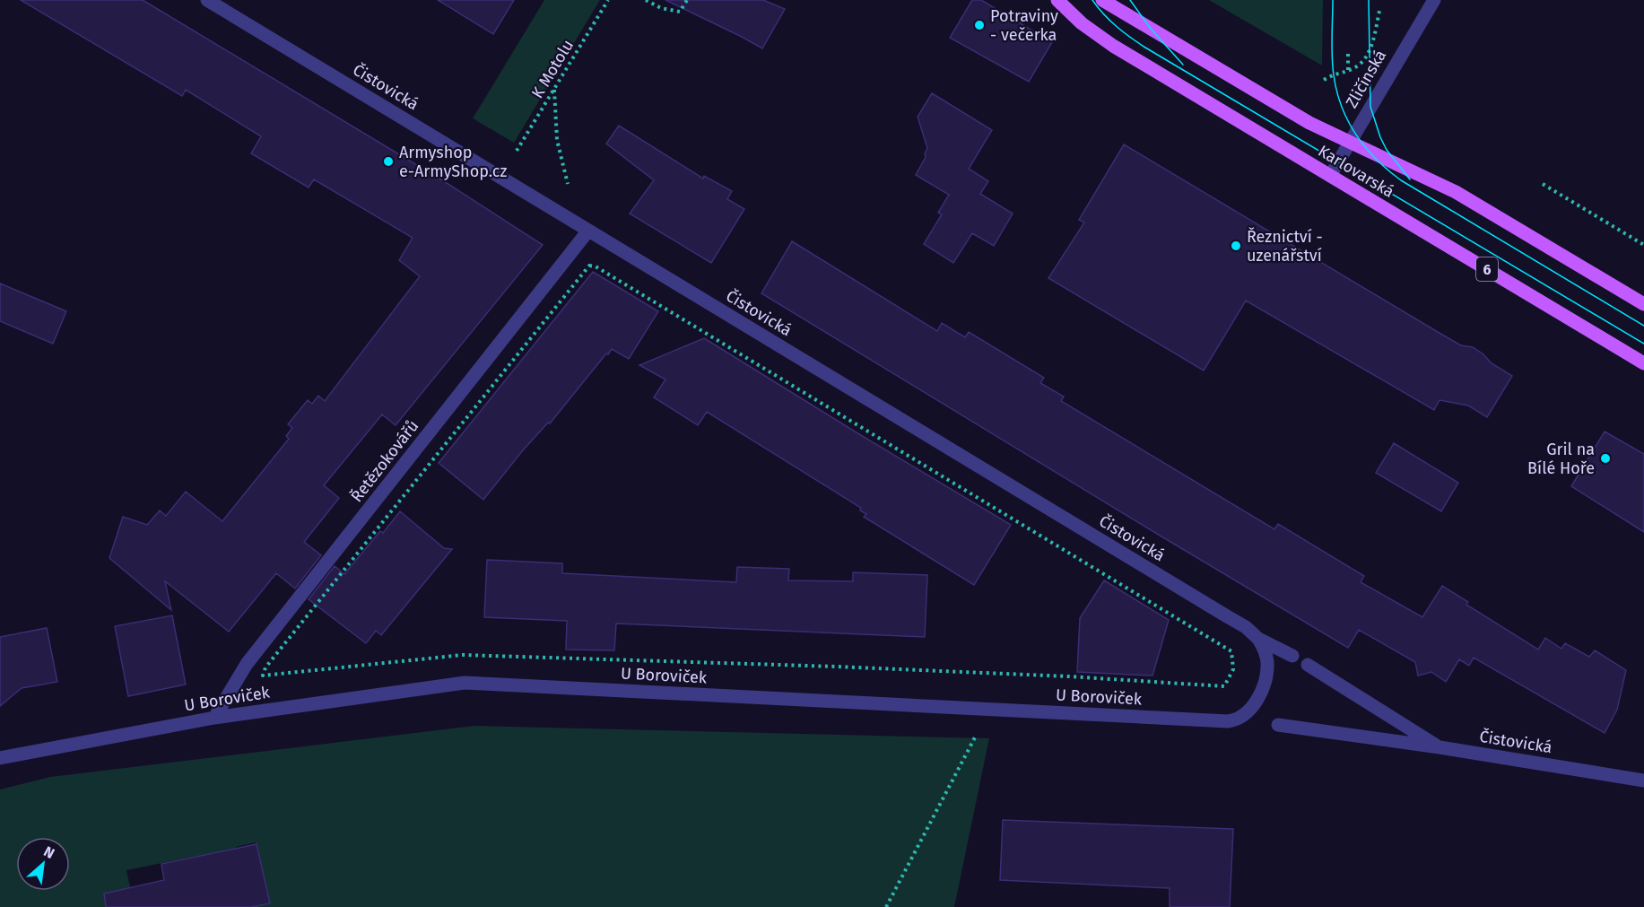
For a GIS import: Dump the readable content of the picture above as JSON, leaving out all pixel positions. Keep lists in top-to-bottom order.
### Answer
{
  "streets": {
    "main road": ["Karlovarská", "6"],
    "street": [
      "Zličínská",
      "Čistovická",
      "Řetězokovářů",
      "U Boroviček"
    ],
    "path": ["K Motolu"]
  },
  "crossings": [
    ["Zličínská", "Karlovarská"],
    ["Čistovická", "Řetězokovářů"],
    ["Čistovická", "U Boroviček"],
    ["Řetězokovářů", "U Boroviček"]
  ],
  "places": [
    "Potraviny - večerka",
    "Armyshop e-ArmyShop.cz",
    "Řeznictví - uzenářství",
    "Gril na Bílé Hoře"
  ],
  "north": "top right"
}
